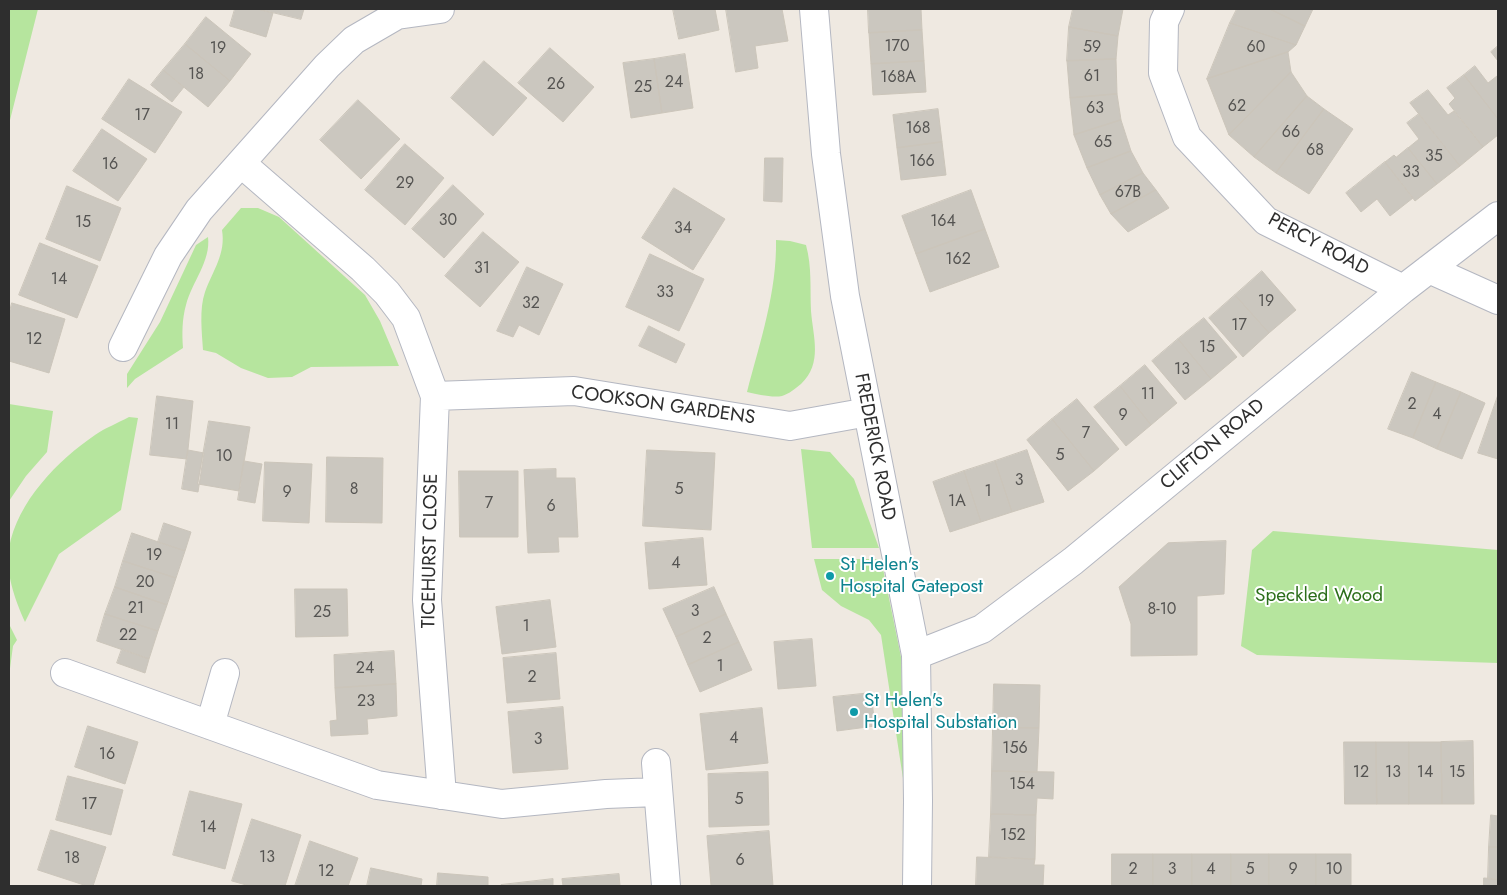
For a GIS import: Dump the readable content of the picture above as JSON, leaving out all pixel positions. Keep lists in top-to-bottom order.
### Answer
{
  "streets": {
    "street": [
      "PERCY ROAD",
      "COOKSON GARDENS",
      "CLIFTON ROAD",
      "FREDERICK ROAD",
      "TICEHURST CLOSE"
    ]
  },
  "crossings": [
    ["PERCY ROAD", "CLIFTON ROAD"],
    ["COOKSON GARDENS", "FREDERICK ROAD"],
    ["COOKSON GARDENS", "TICEHURST CLOSE"],
    ["CLIFTON ROAD", "FREDERICK ROAD"]
  ],
  "parks": ["Speckled Wood"],
  "places": ["St Helen's Hospital Gatepost", "St Helen's Hospital Substation"],
  "house_numbers": [
    "170",
    "59",
    "60",
    "19",
    "18",
    "61",
    "168A",
    "24",
    "26",
    "25",
    "62",
    "63",
    "17",
    "168",
    "66",
    "65",
    "68",
    "35",
    "166",
    "16",
    "33",
    "29",
    "67B",
    "30",
    "164",
    "15",
    "34",
    "162",
    "31",
    "14",
    "33",
    "19",
    "32",
    "17",
    "12",
    "15",
    "13",
    "11",
    "2",
    "4",
    "9",
    "11",
    "7",
    "5",
    "10",
    "3",
    "8",
    "5",
    "1",
    "9",
    "1A",
    "7",
    "6",
    "19",
    "4",
    "20",
    "21",
    "8-10",
    "3",
    "25",
    "1",
    "22",
    "2",
    "1",
    "24",
    "2",
    "23",
    "4",
    "3",
    "156",
    "16",
    "12",
    "13",
    "14",
    "15",
    "154",
    "5",
    "17",
    "14",
    "152",
    "13",
    "18",
    "6",
    "2",
    "3",
    "4",
    "5",
    "9",
    "10",
    "12"
  ]
}
